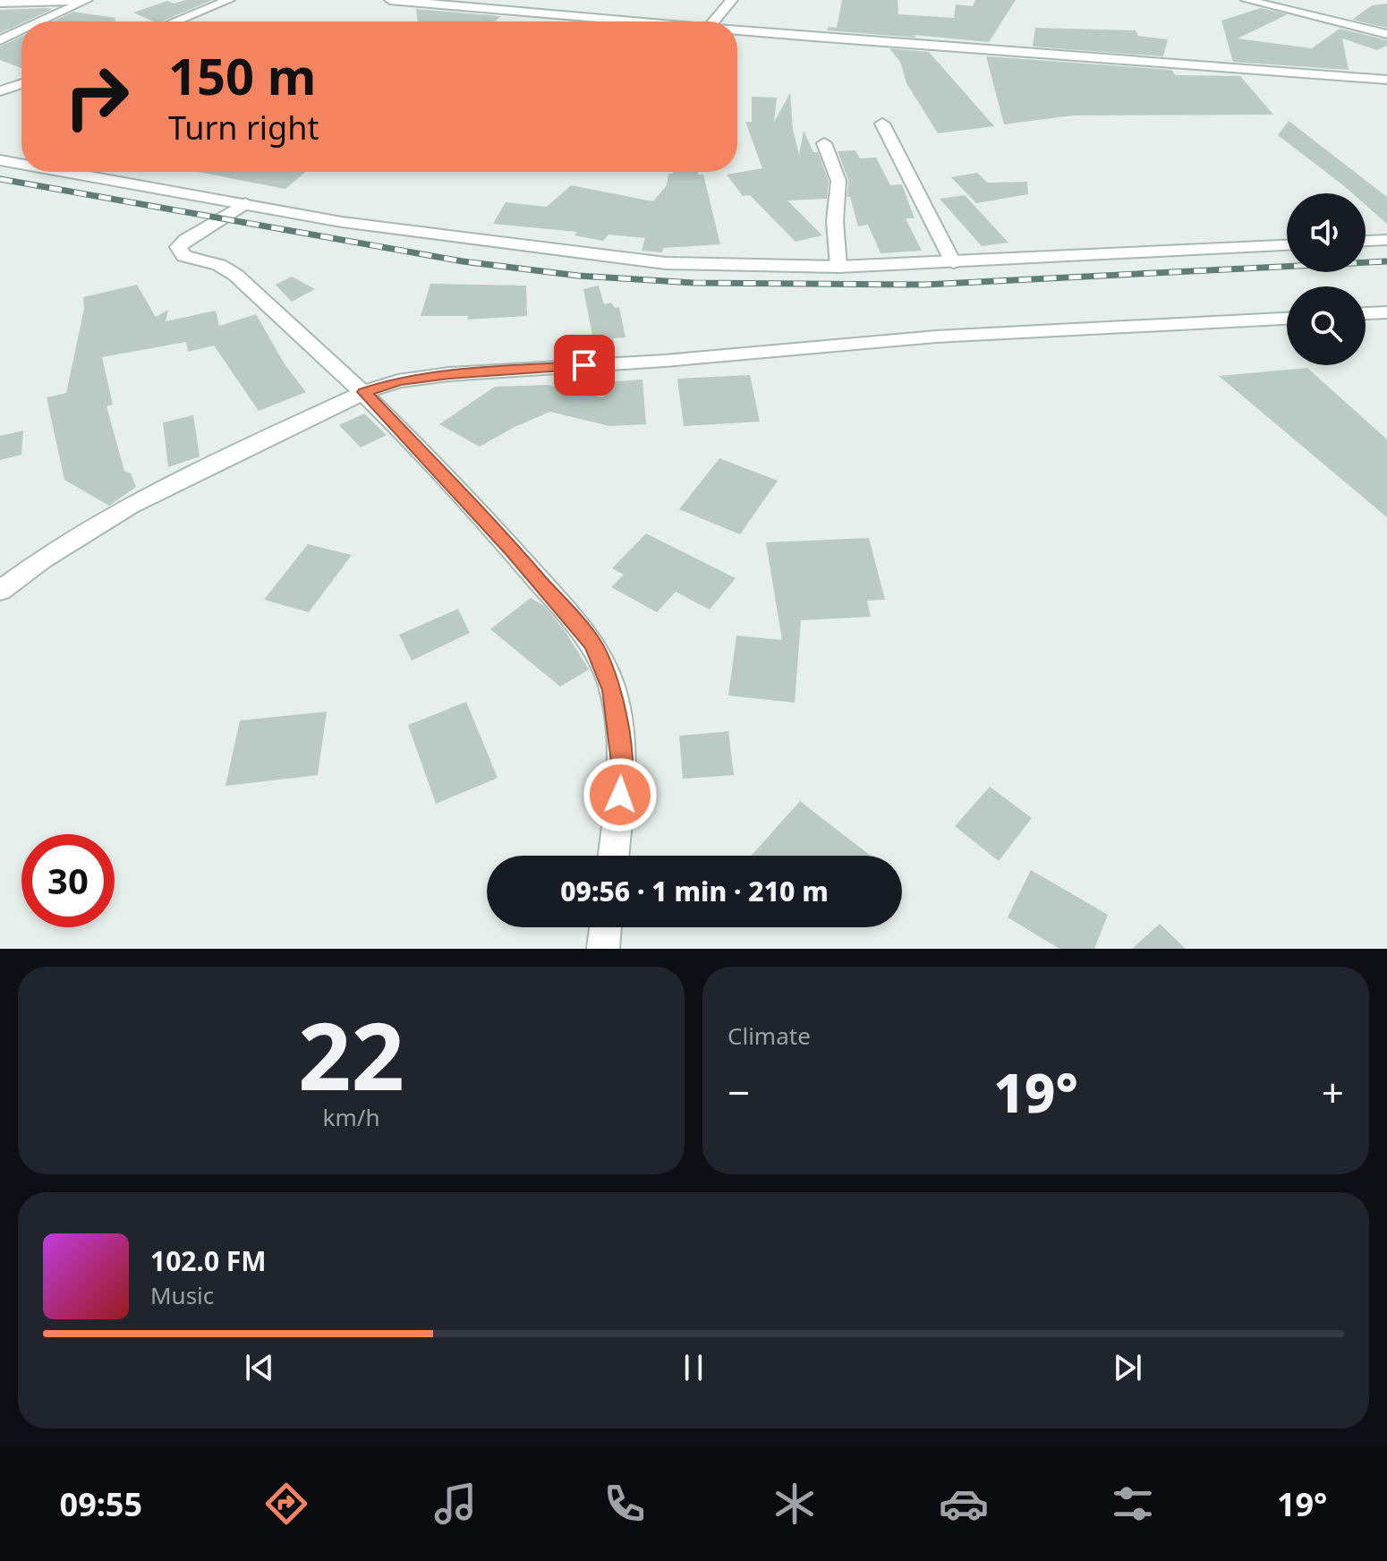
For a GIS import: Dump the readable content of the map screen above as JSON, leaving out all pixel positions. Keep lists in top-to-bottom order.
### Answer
{
  "page": {
    "turn": ["150 m", "Turn right"],
    "limit": "30",
    "trip": "09:56 · 1 min · 210 m",
    "tile": [
      ["22", "km/h"],
      "Climate"
    ],
    "heat": ["−", "19°", "+"],
    "song": ["102.0 FM", "Music"],
    "tabs": ["09:55", "19°"]
  }
}
